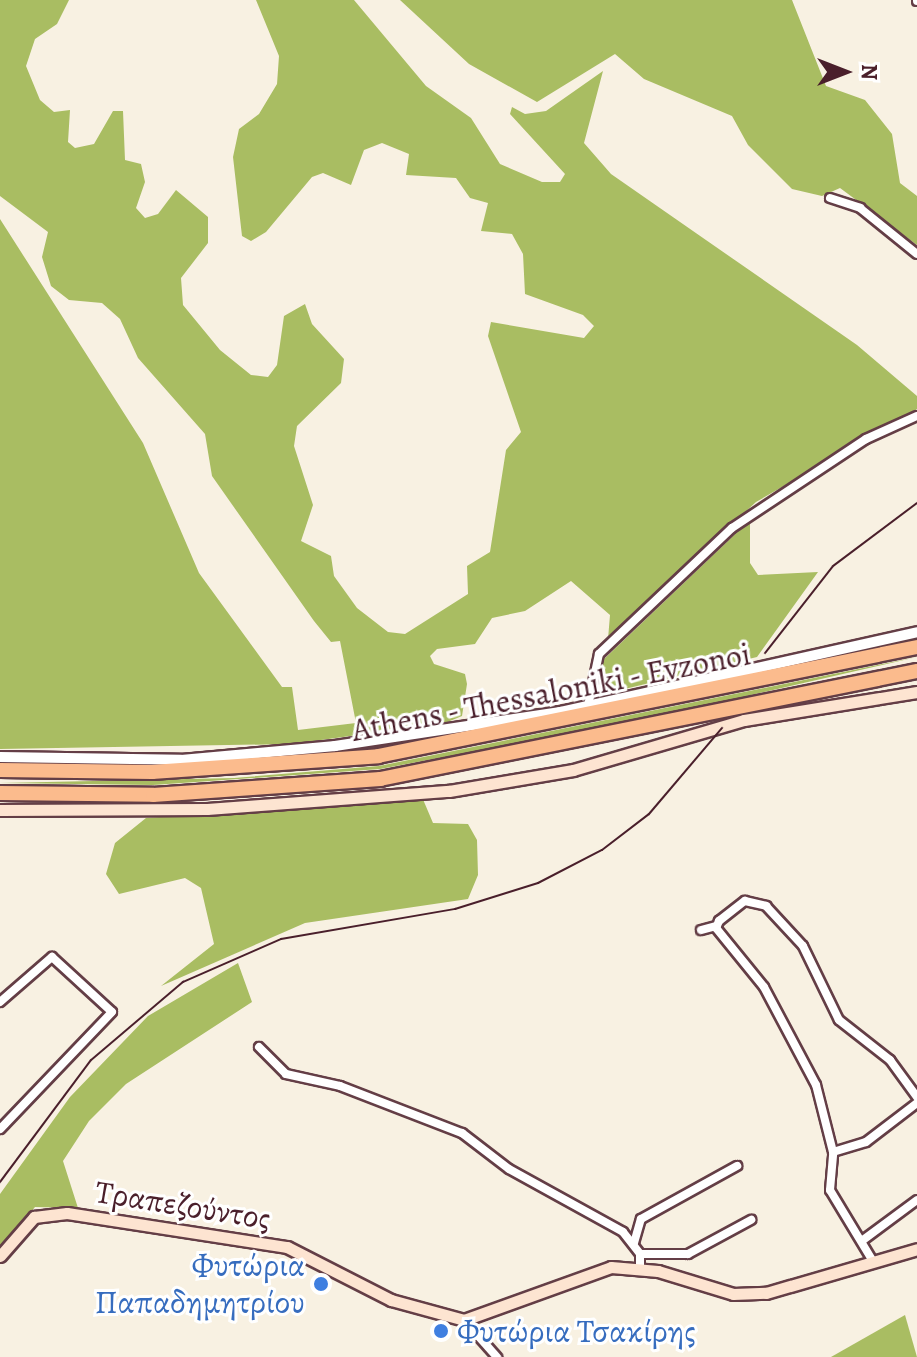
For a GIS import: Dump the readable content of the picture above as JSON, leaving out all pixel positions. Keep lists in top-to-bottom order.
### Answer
{
  "streets": {
    "highway": ["Athens - Thessaloniki - Evzonoi"],
    "main road": ["Τραπεζούντος"]
  },
  "places": ["Φυτώρια Παπαδημητρίου", "Φυτώρια Τσακίρης"],
  "north": "right"
}
